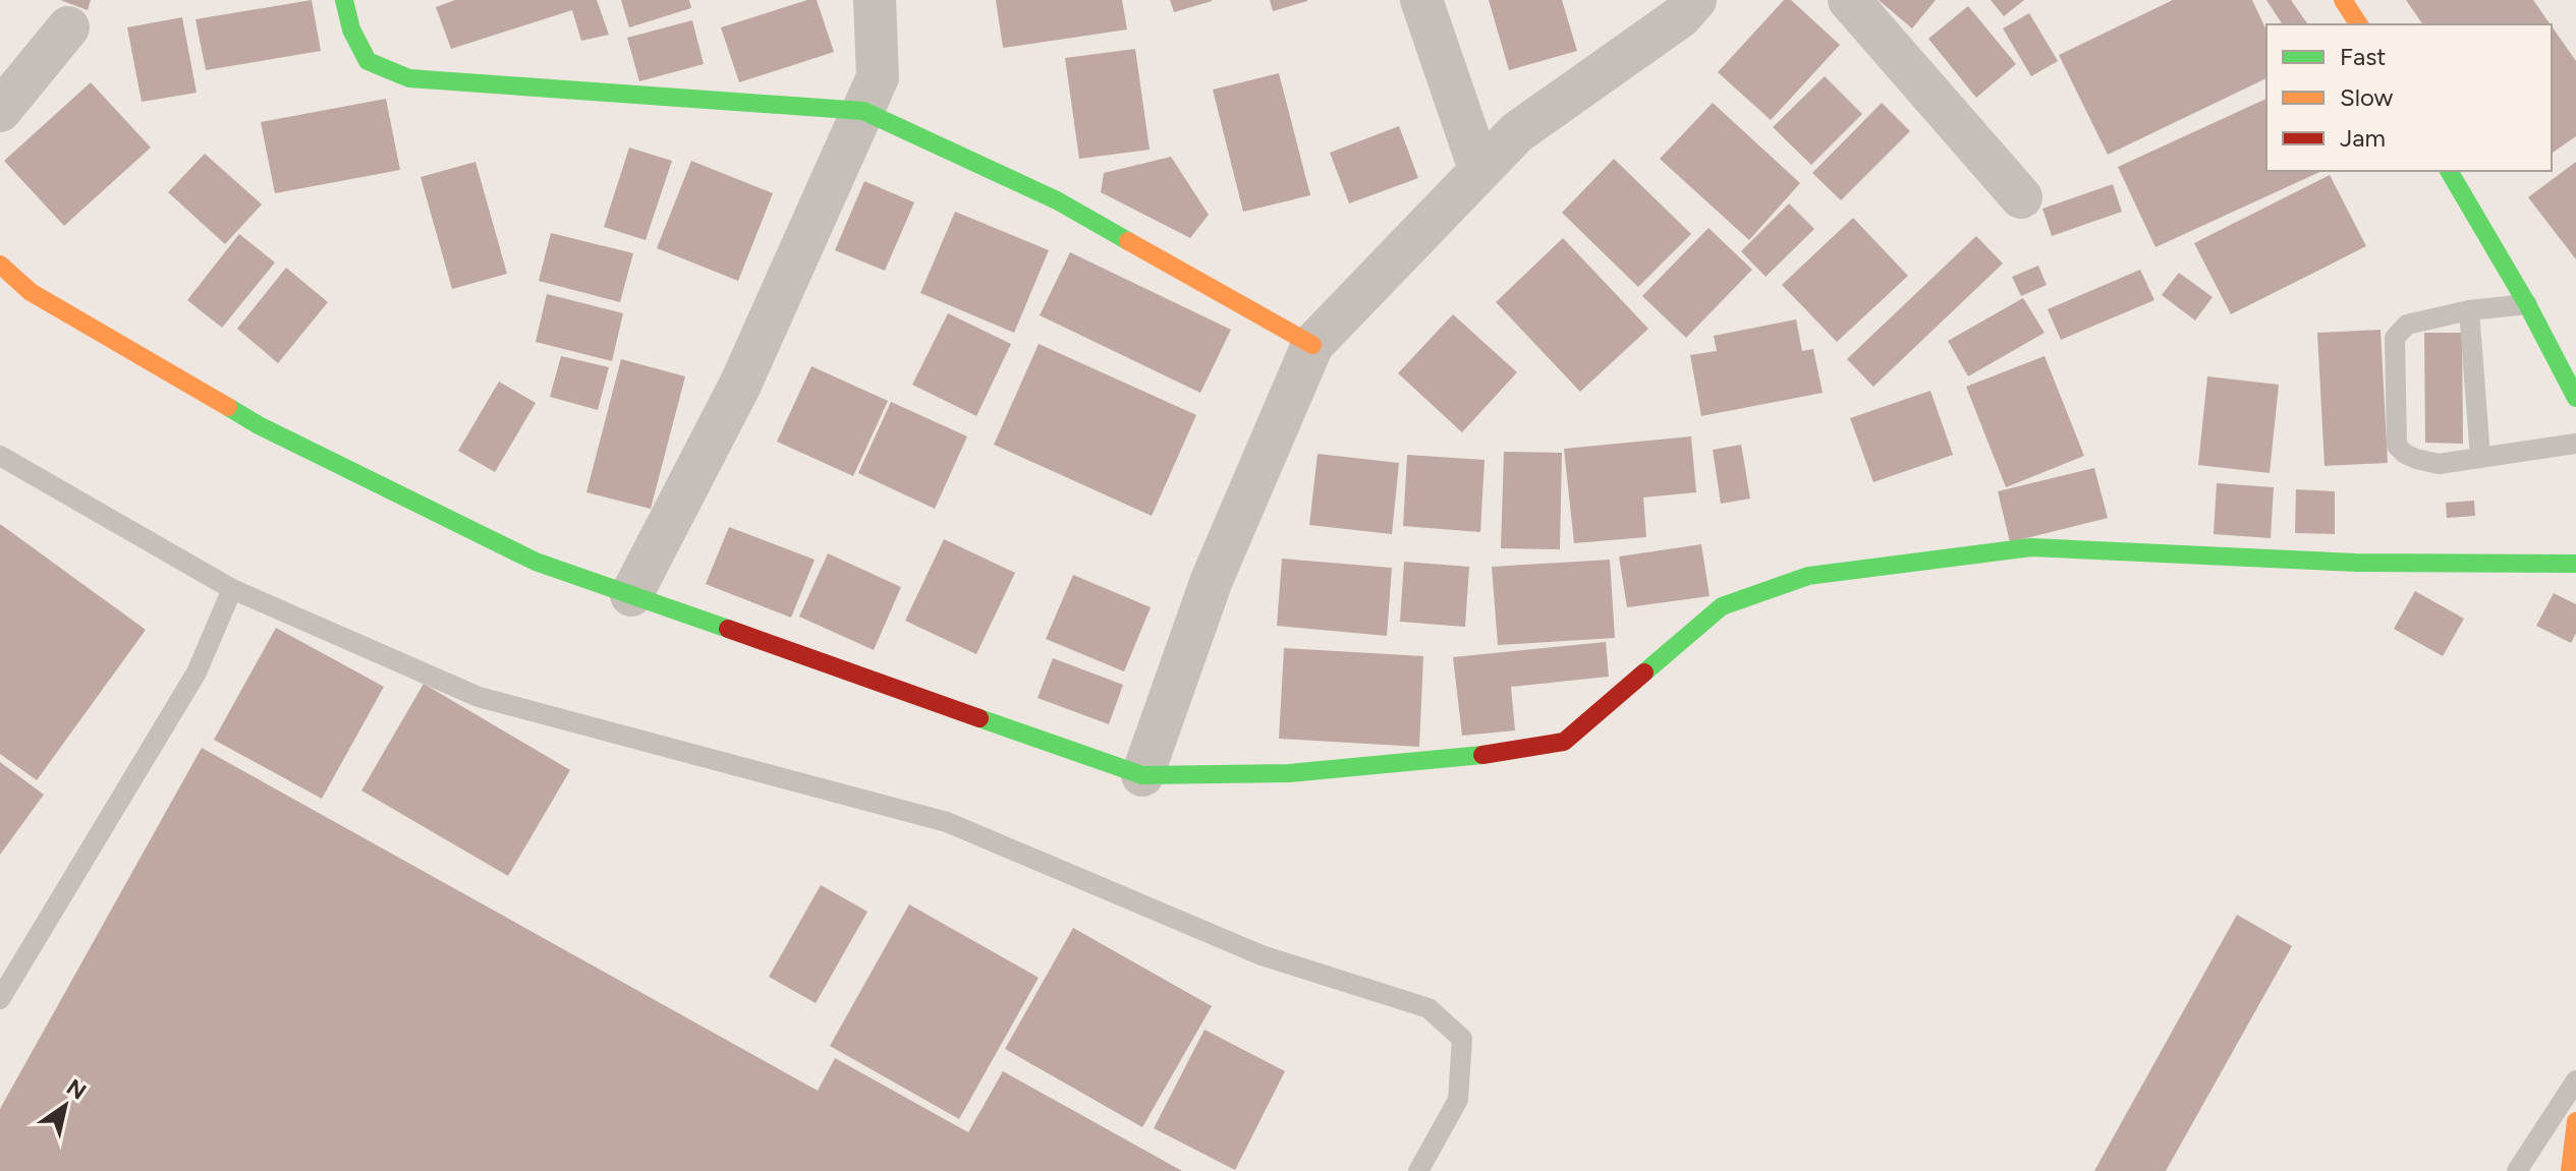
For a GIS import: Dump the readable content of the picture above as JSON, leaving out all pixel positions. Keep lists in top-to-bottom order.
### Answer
{
  "legend": ["Fast", "Slow", "Jam"],
  "north": "top right"
}
